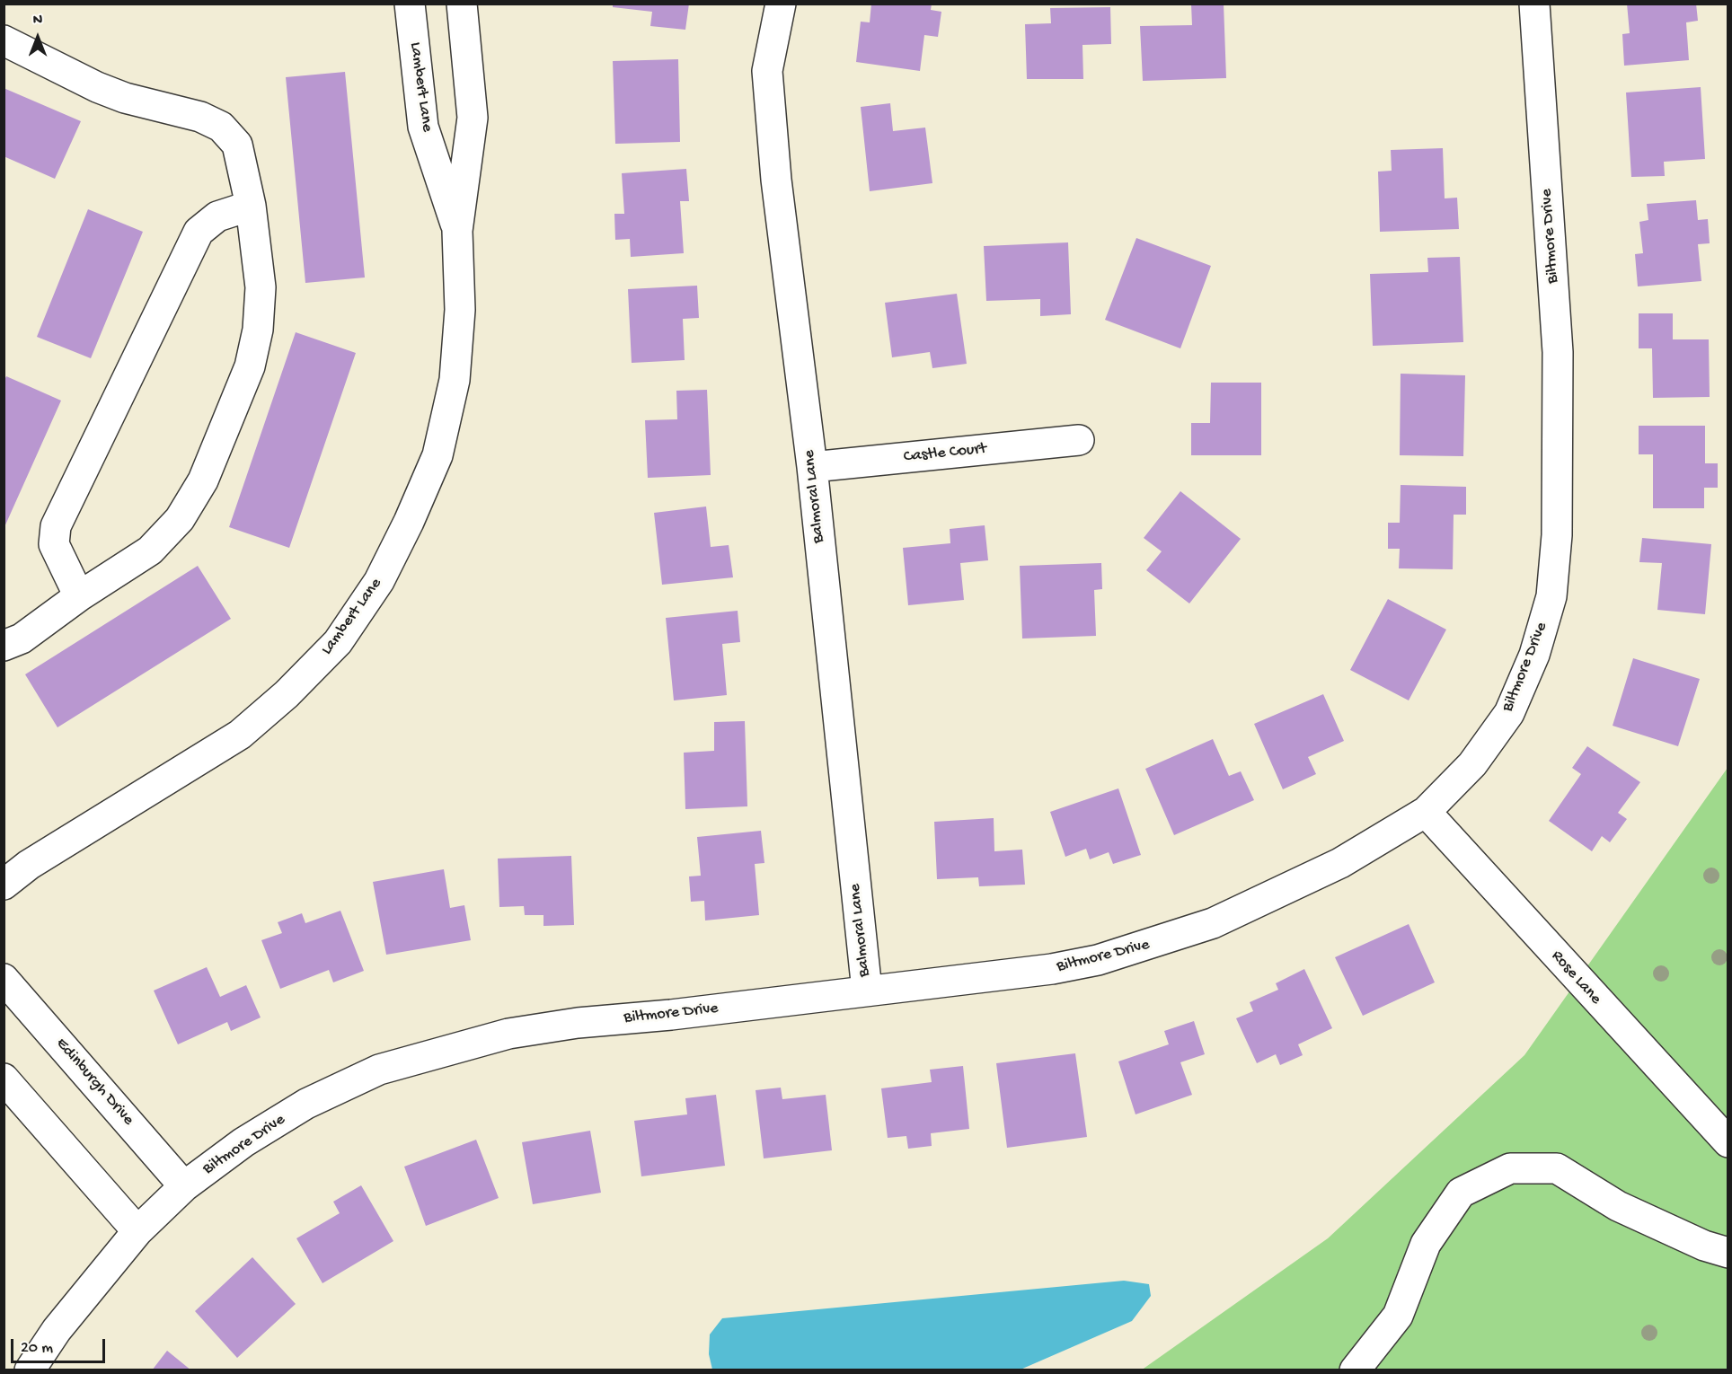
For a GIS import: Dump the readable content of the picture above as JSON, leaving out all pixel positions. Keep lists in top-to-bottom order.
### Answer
{
  "streets": {
    "street": [
      "Lambert Lane",
      "Biltmore Drive",
      "Castle Court",
      "Balmoral Lane",
      "Rose Lane",
      "Edinburgh Drive"
    ]
  },
  "crossings": [
    ["Biltmore Drive", "Balmoral Lane"],
    ["Biltmore Drive", "Rose Lane"],
    ["Biltmore Drive", "Edinburgh Drive"],
    ["Castle Court", "Balmoral Lane"]
  ],
  "scale_bar": "20 m",
  "north": "top"
}
